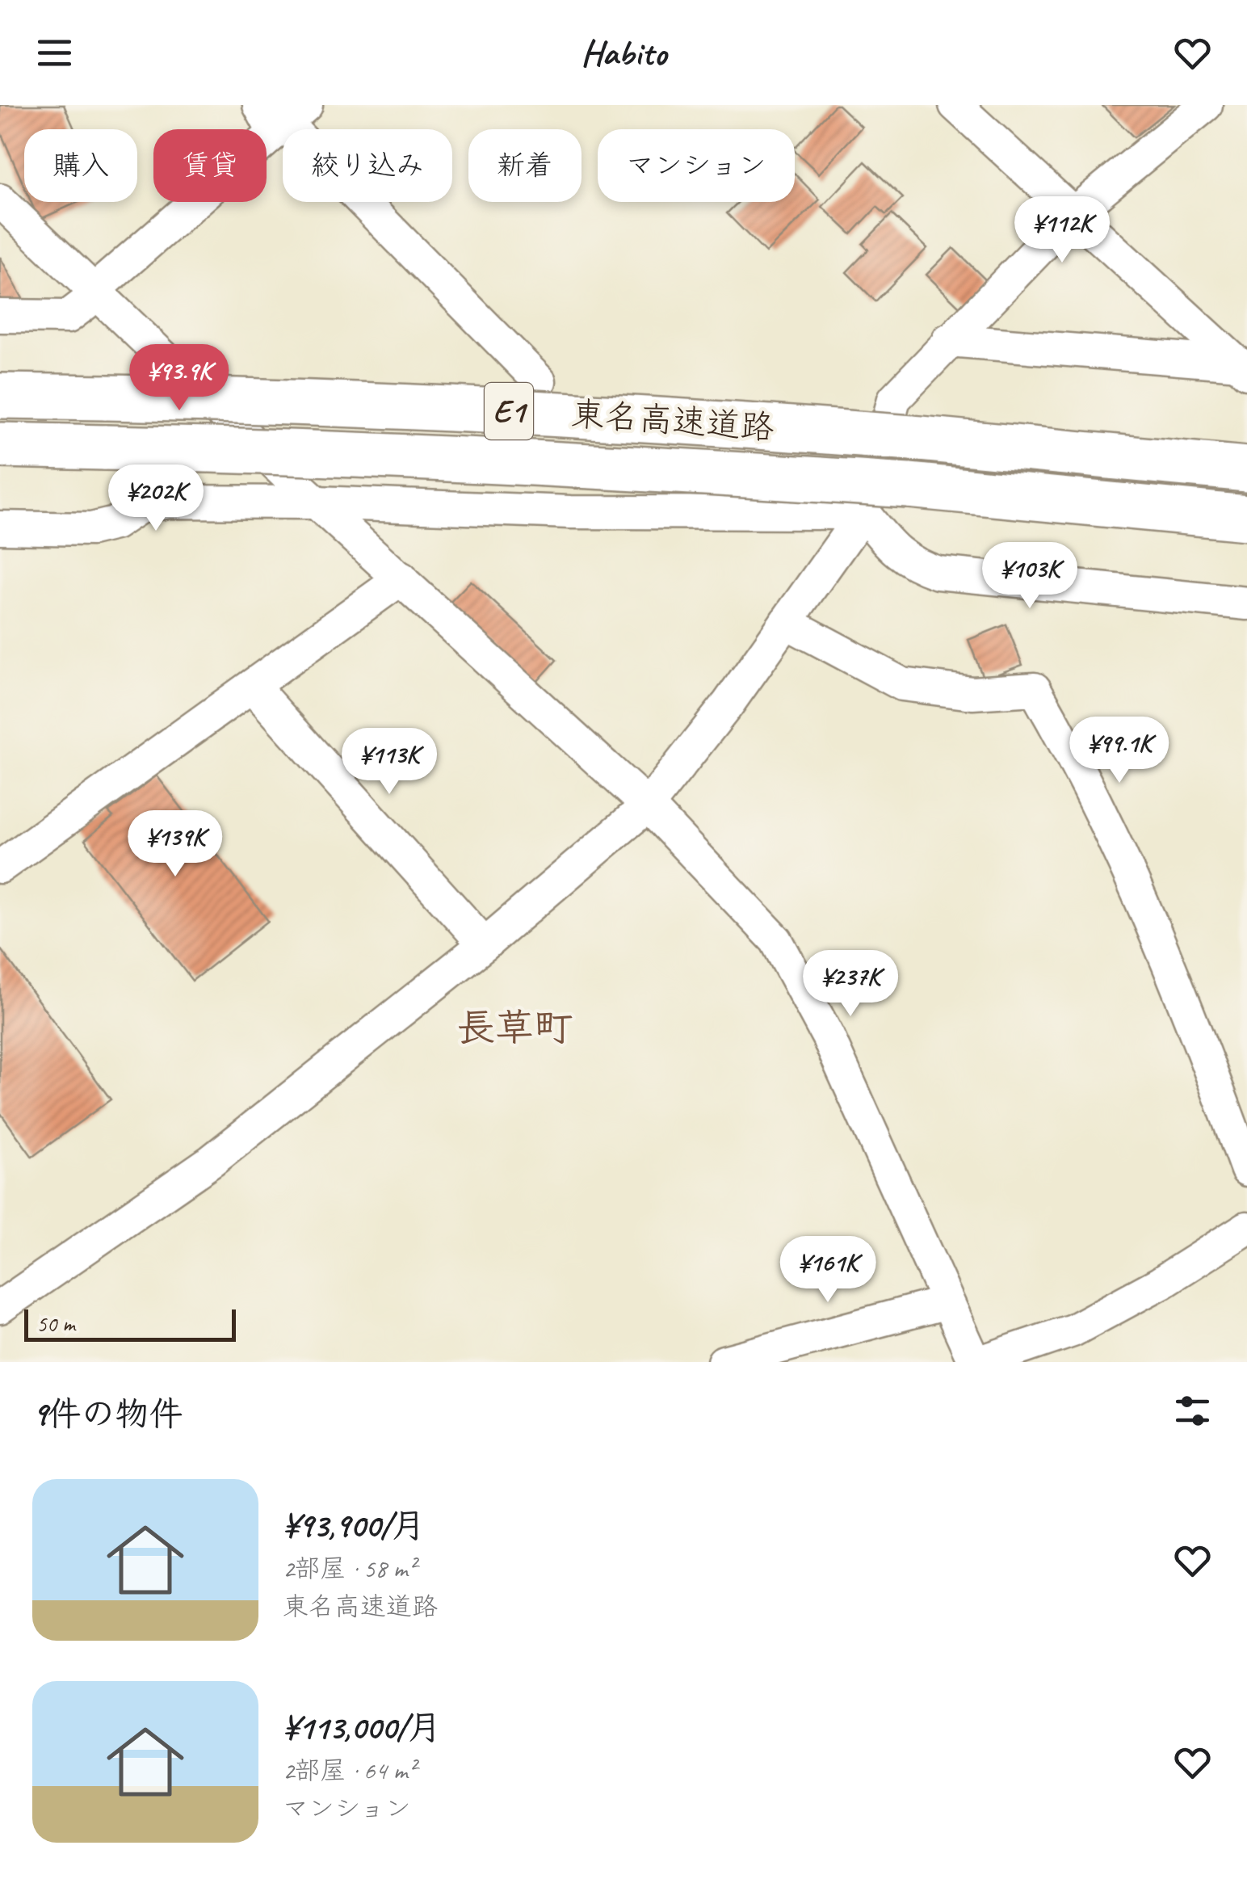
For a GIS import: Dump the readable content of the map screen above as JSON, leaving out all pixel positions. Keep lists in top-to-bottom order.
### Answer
{
  "streets": {
    "highway": ["E1", "東名高速道路"]
  },
  "districts": ["長草町"],
  "scale_bar": "50 m",
  "page": {
    "header": "Habito",
    "chip": [
      "購入",
      "賃貸",
      "絞り込み",
      "新着",
      "マンション"
    ],
    "price": [
      "¥112K",
      "¥93.9K",
      "¥202K",
      "¥103K",
      "¥99.1K",
      "¥113K",
      "¥139K",
      "¥237K",
      "¥161K"
    ],
    "scale": "50 m",
    "heading": "9件の物件",
    "list": [
      {
        "name": "¥93,900/月",
        "note": "2部屋 · 58 m² · 東名高速道路"
      },
      {
        "name": "¥113,000/月",
        "note": "2部屋 · 64 m² · マンション"
      }
    ]
  }
}
